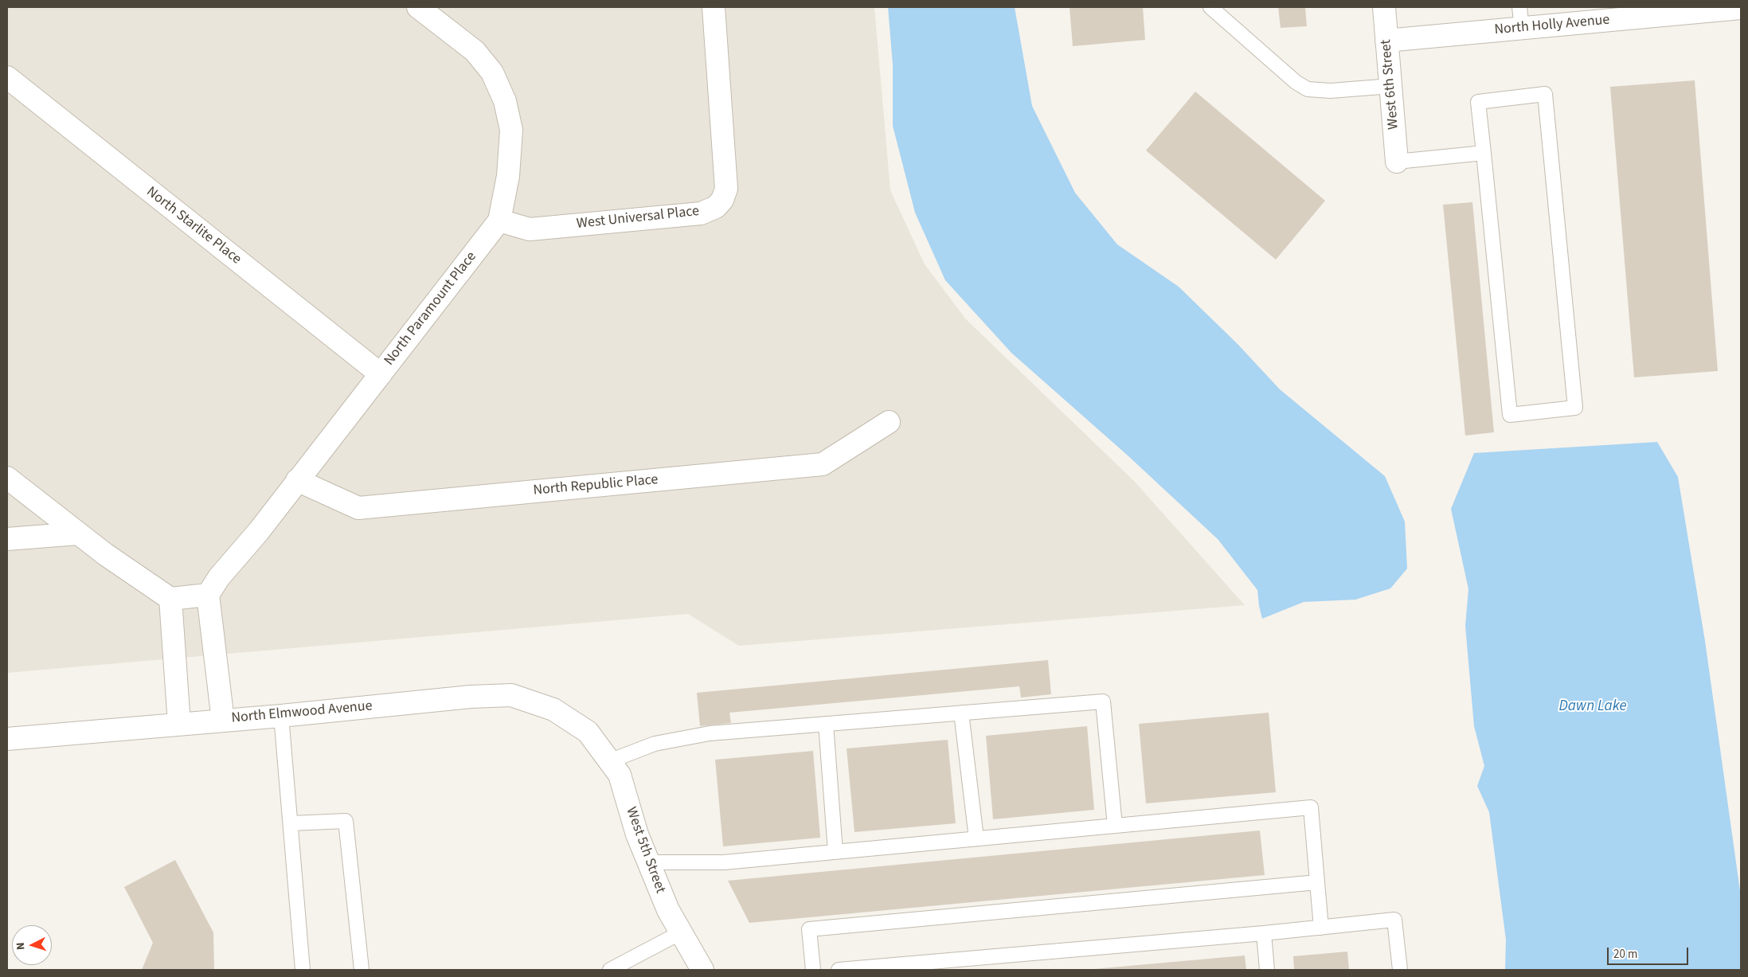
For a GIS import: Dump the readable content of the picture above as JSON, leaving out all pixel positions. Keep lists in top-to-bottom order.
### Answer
{
  "streets": {
    "street": [
      "North Holly Avenue",
      "West 6th Street",
      "West Universal Place",
      "North Starlite Place",
      "North Paramount Place",
      "North Republic Place",
      "North Elmwood Avenue",
      "West 5th Street"
    ]
  },
  "crossings": [
    ["North Holly Avenue", "West 6th Street"],
    ["West Universal Place", "North Paramount Place"],
    ["North Starlite Place", "North Paramount Place"],
    ["North Paramount Place", "North Republic Place"],
    ["North Elmwood Avenue", "West 5th Street"]
  ],
  "water": ["Dawn Lake"],
  "scale_bar": "20 m",
  "north": "left"
}
